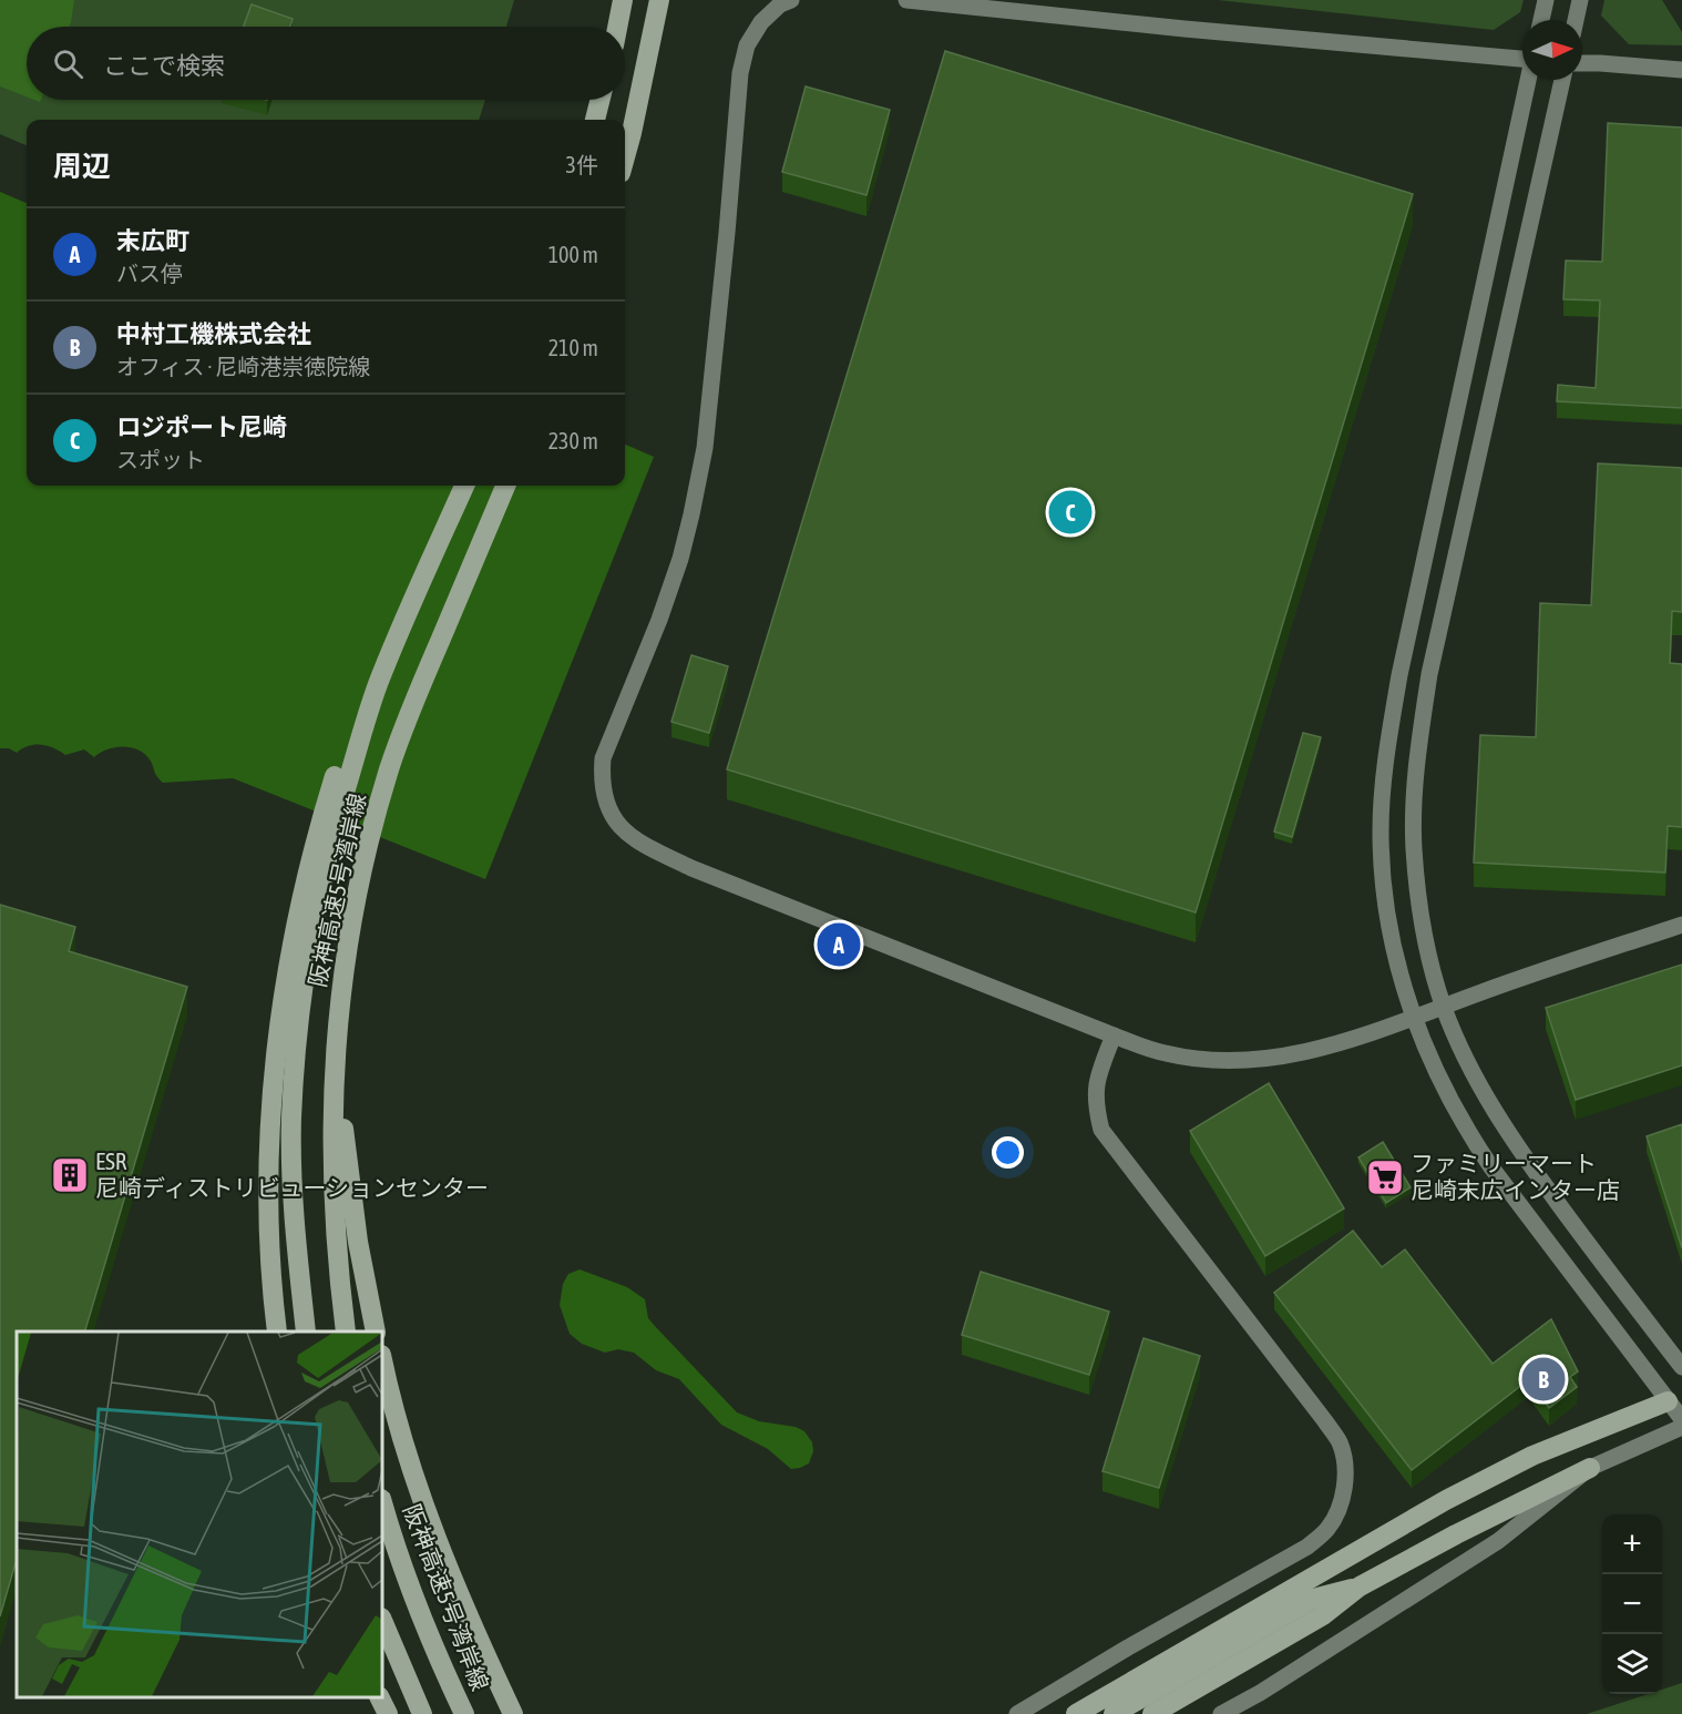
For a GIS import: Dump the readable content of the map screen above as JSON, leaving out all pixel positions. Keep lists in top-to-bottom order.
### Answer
{
  "streets": {
    "highway": ["阪神高速5号湾岸線"]
  },
  "places": {
    "building": ["ESR 尼崎ディストリビューションセンター"],
    "supermarket": ["ファミリーマート 尼崎末広インター店"]
  },
  "north": "right",
  "page": {
    "search": "ここで検索",
    "heading": ["周辺", "3件"],
    "list": [
      {
        "mark": "A",
        "name": "末広町",
        "note": "バス停",
        "value": "100 m"
      },
      {
        "mark": "B",
        "name": "中村工機株式会社",
        "note": "オフィス · 尼崎港崇徳院線",
        "value": "210 m"
      },
      {
        "mark": "C",
        "name": "ロジポート尼崎",
        "note": "スポット",
        "value": "230 m"
      }
    ],
    "pins": ["C", "A", "B"],
    "map_buttons": ["+", "−"]
  }
}
